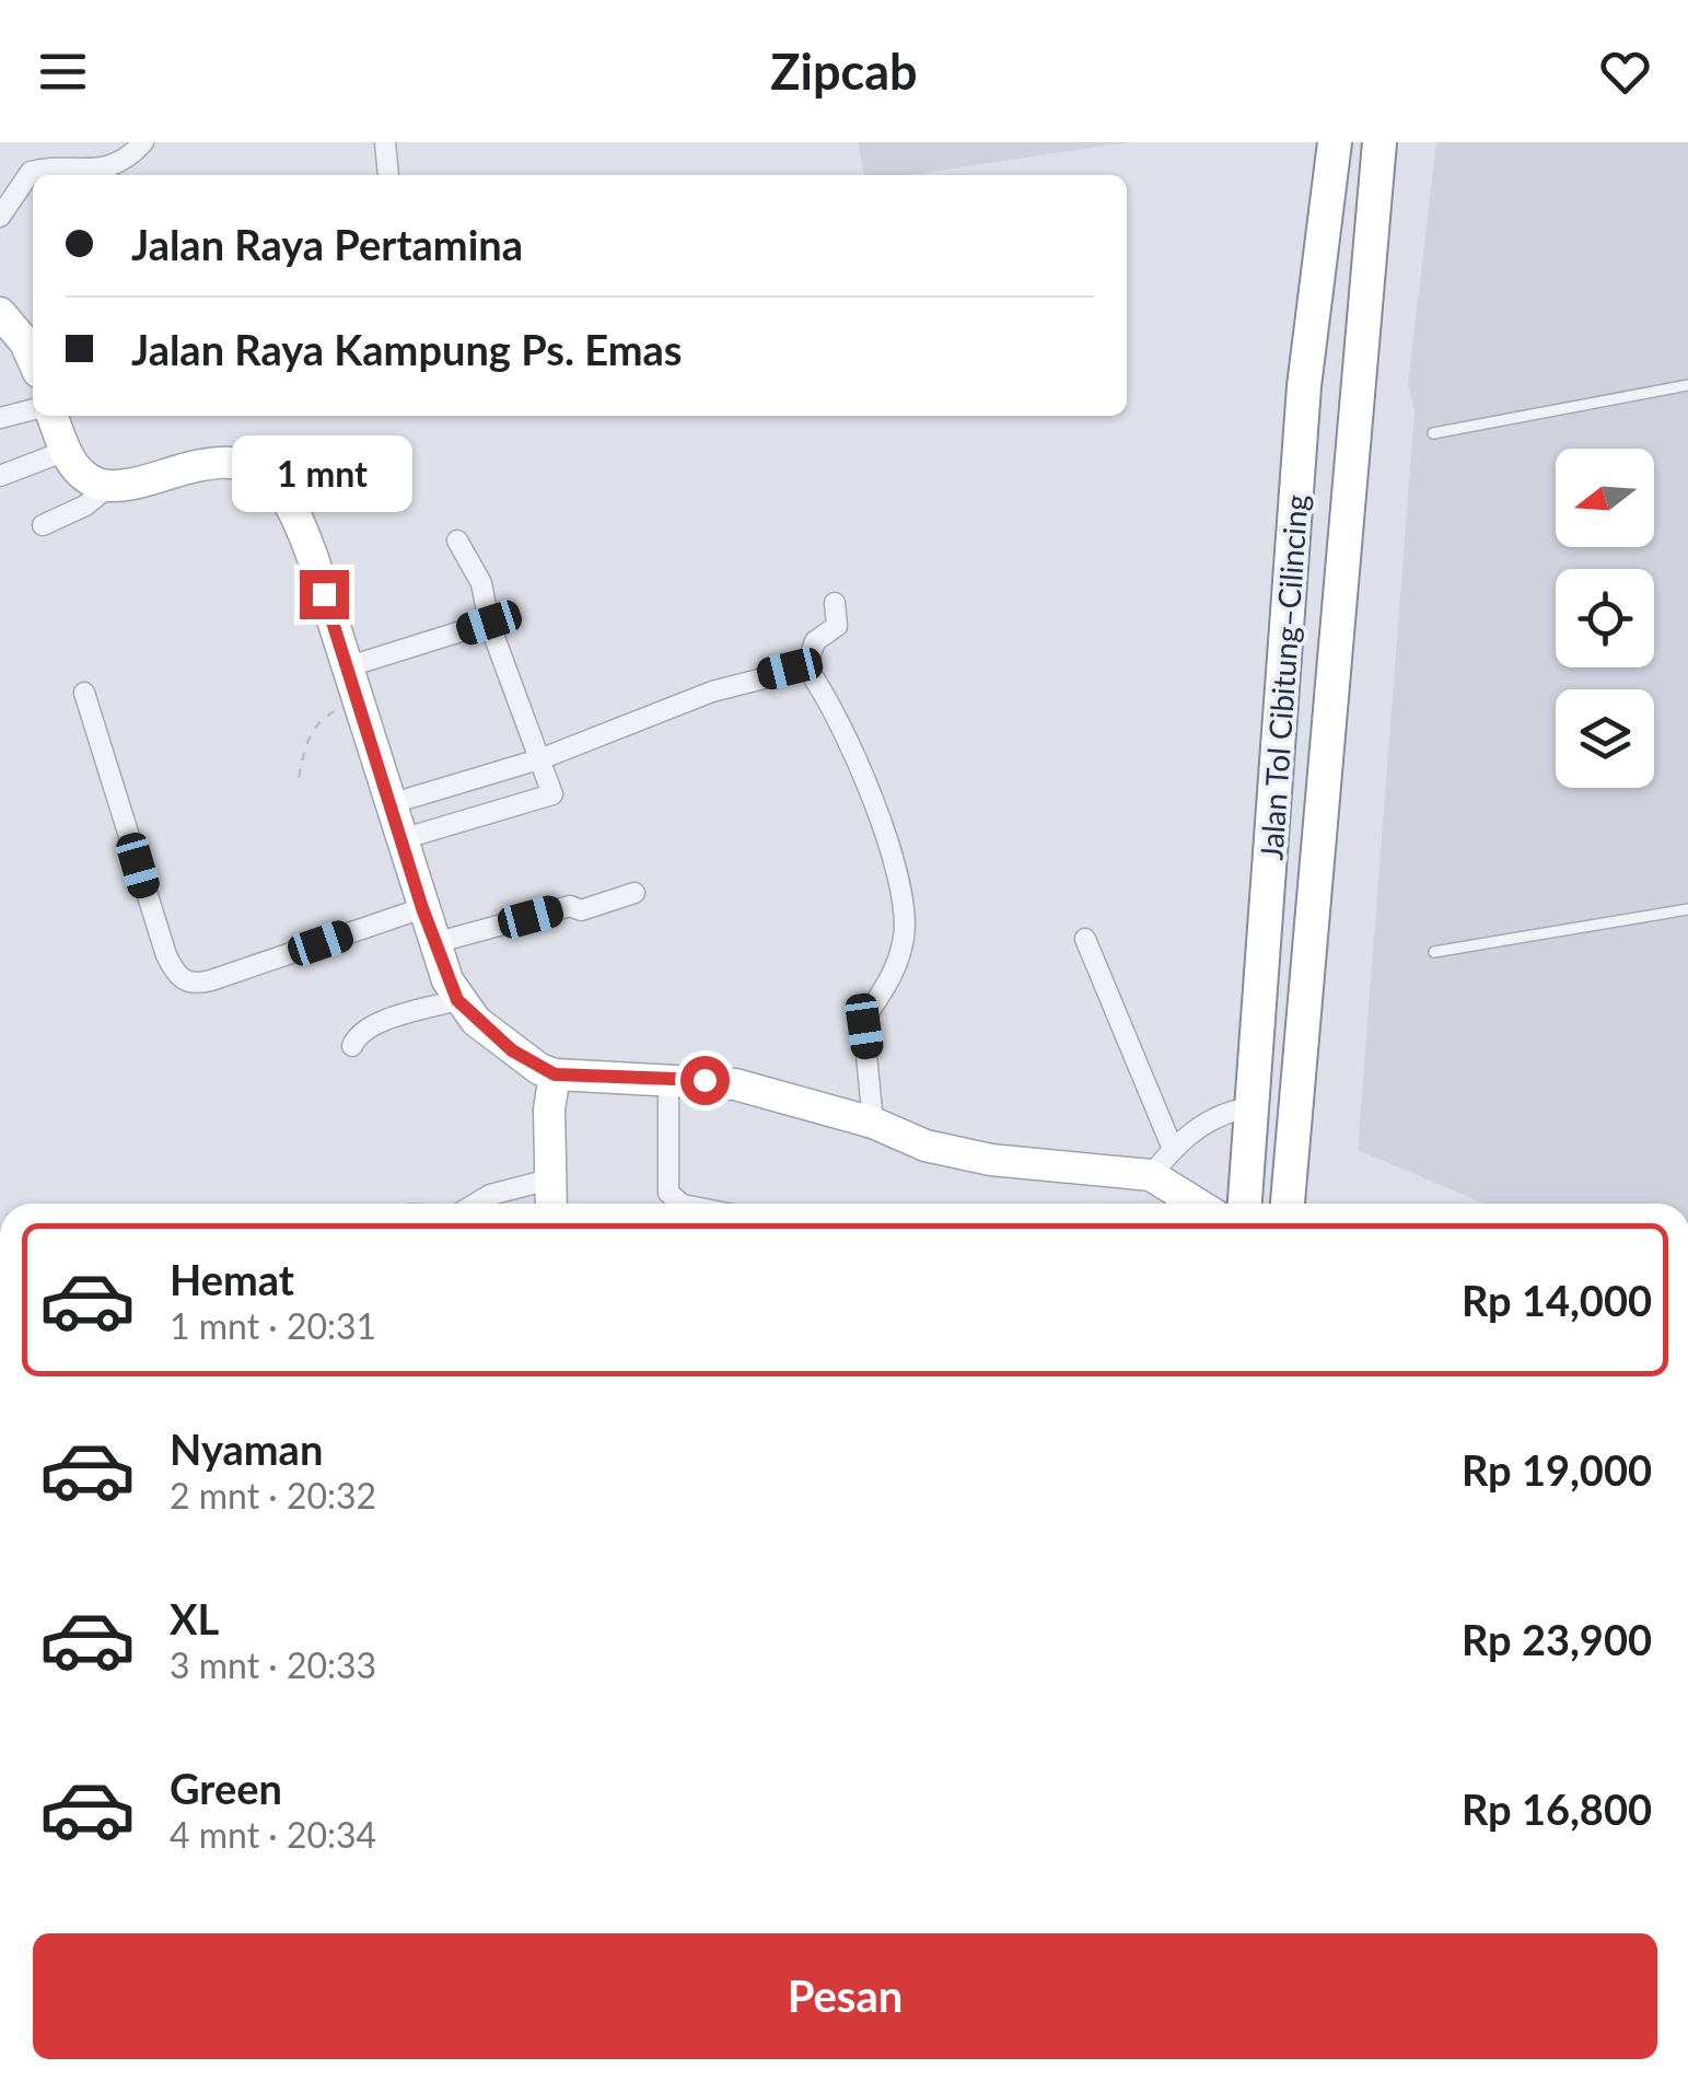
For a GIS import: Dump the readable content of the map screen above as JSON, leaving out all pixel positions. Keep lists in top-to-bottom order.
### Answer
{
  "streets": {
    "highway": ["Jalan Tol Cibitung–Cilincing"]
  },
  "north": "left",
  "page": {
    "header": "Zipcab",
    "banner": ["Jalan Raya Pertamina", "Jalan Raya Kampung Ps. Emas"],
    "bubble": "1 mnt",
    "list": [
      {
        "name": "Hemat",
        "note": "1 mnt · 20:31",
        "value": "Rp 14,000"
      },
      {
        "name": "Nyaman",
        "note": "2 mnt · 20:32",
        "value": "Rp 19,000"
      },
      {
        "name": "XL",
        "note": "3 mnt · 20:33",
        "value": "Rp 23,900"
      },
      {
        "name": "Green",
        "note": "4 mnt · 20:34",
        "value": "Rp 16,800"
      }
    ],
    "buttons": "Pesan"
  }
}
